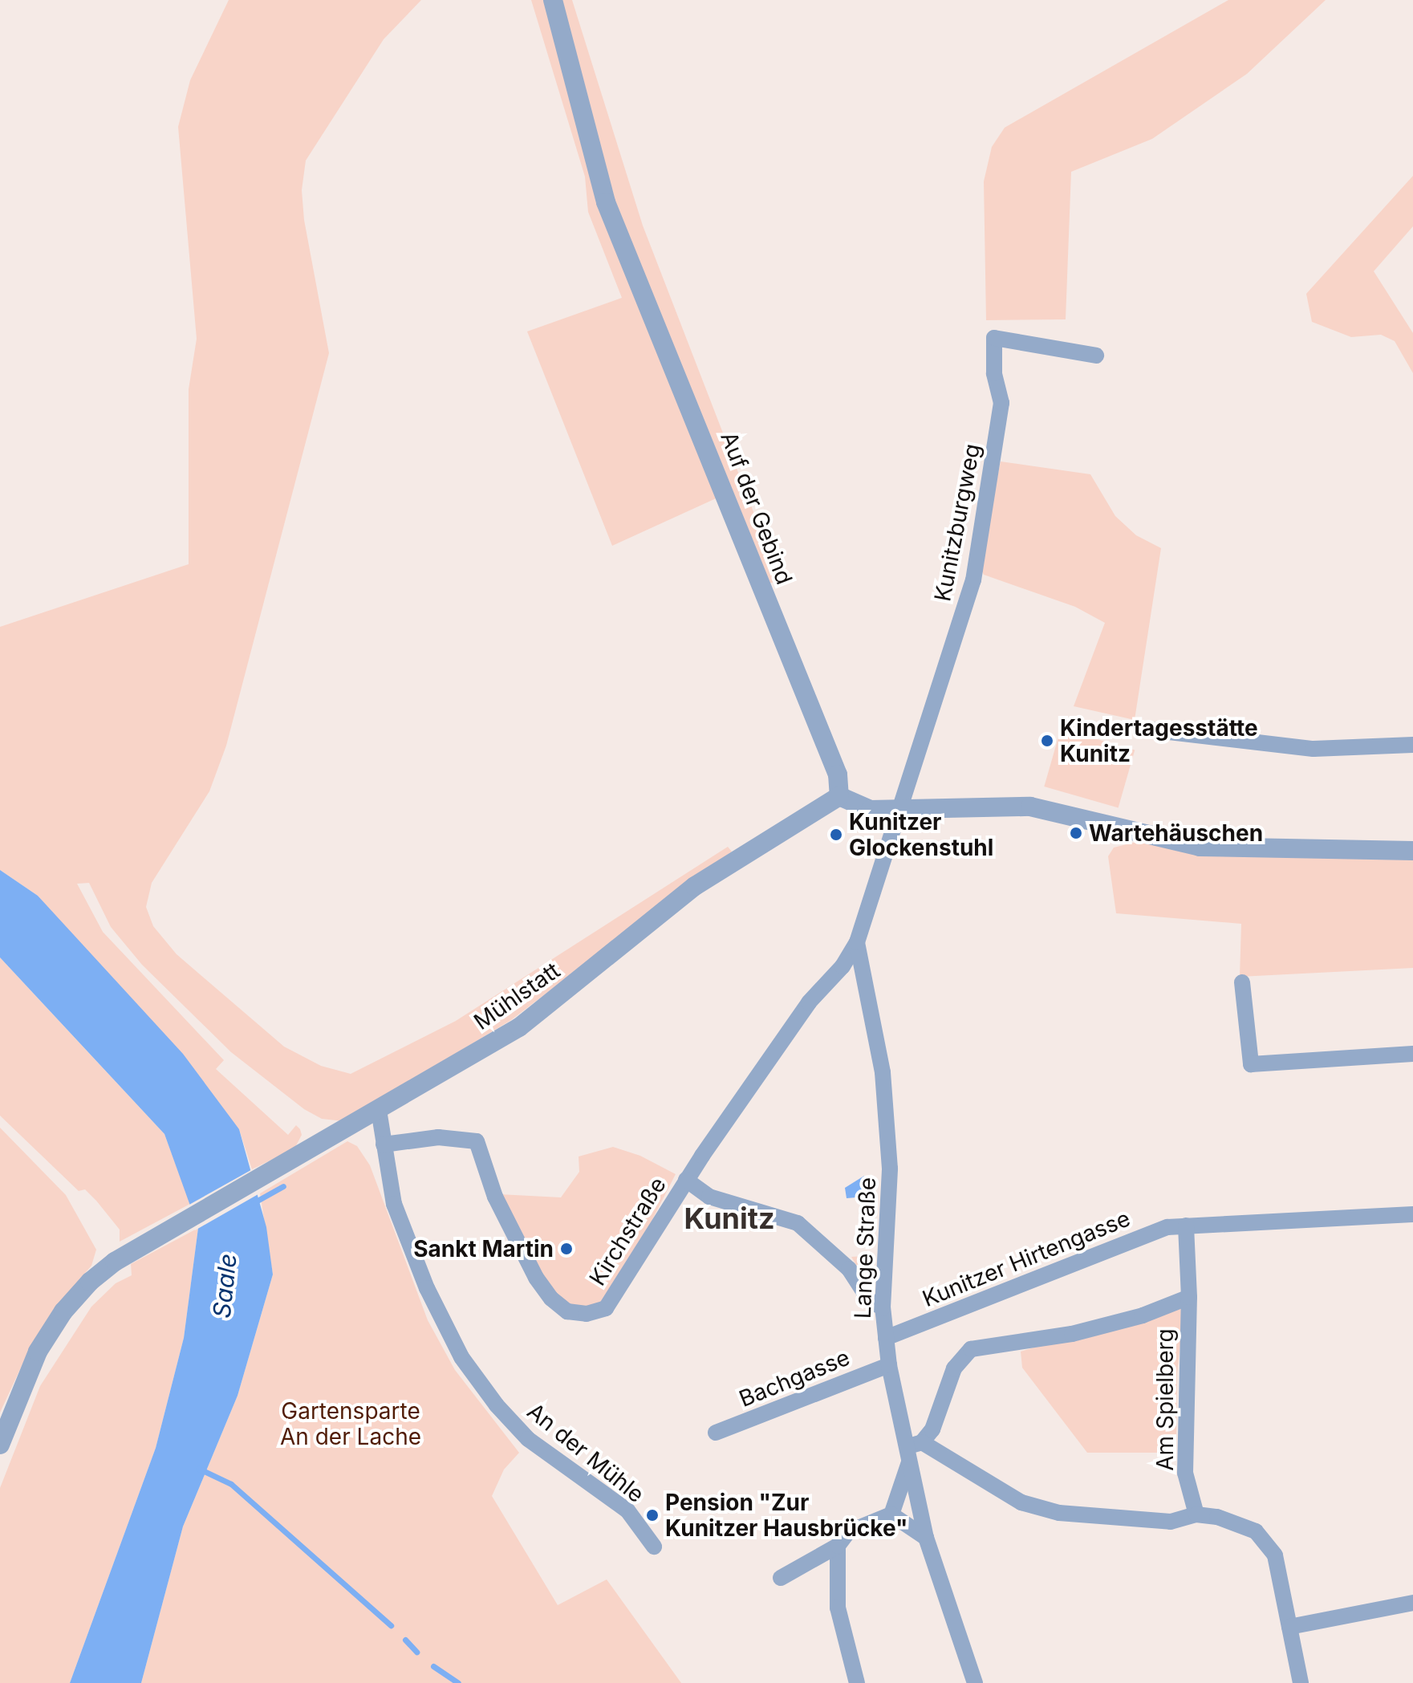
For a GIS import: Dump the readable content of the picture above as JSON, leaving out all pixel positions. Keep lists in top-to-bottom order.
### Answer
{
  "streets": {
    "street": [
      "Auf der Gebind",
      "Kunitzburgweg",
      "Mühlstatt",
      "Kirchstraße",
      "Lange Straße",
      "Kunitzer Hirtengasse",
      "Bachgasse",
      "Am Spielberg",
      "An der Mühle"
    ]
  },
  "crossings": [
    ["Auf der Gebind", "Mühlstatt"],
    ["Kunitzburgweg", "Lange Straße"],
    ["Mühlstatt", "An der Mühle"],
    ["Kirchstraße", "Lange Straße"],
    ["Kirchstraße", "An der Mühle"],
    ["Lange Straße", "Kunitzer Hirtengasse"],
    ["Lange Straße", "Bachgasse"],
    ["Lange Straße", "Am Spielberg"],
    ["Kunitzer Hirtengasse", "Am Spielberg"]
  ],
  "districts": ["Kunitz"],
  "water": ["Saale"],
  "parks": ["Gartensparte An der Lache"],
  "places": [
    "Kindertagesstätte Kunitz",
    "Wartehäuschen",
    "Kunitzer Glockenstuhl",
    "Sankt Martin",
    "Pension \"Zur Kunitzer Hausbrücke\""
  ]
}
